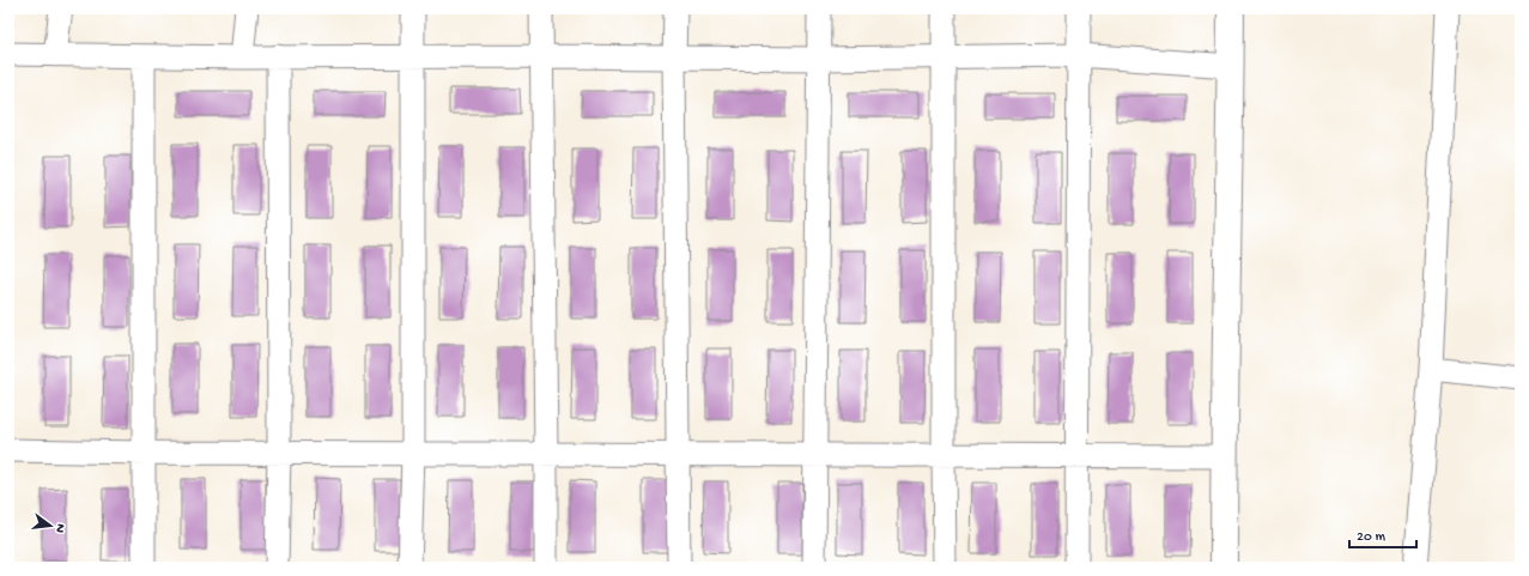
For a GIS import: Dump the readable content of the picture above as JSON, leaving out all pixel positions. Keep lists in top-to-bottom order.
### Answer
{
  "scale_bar": "20 m",
  "north": "right"
}
